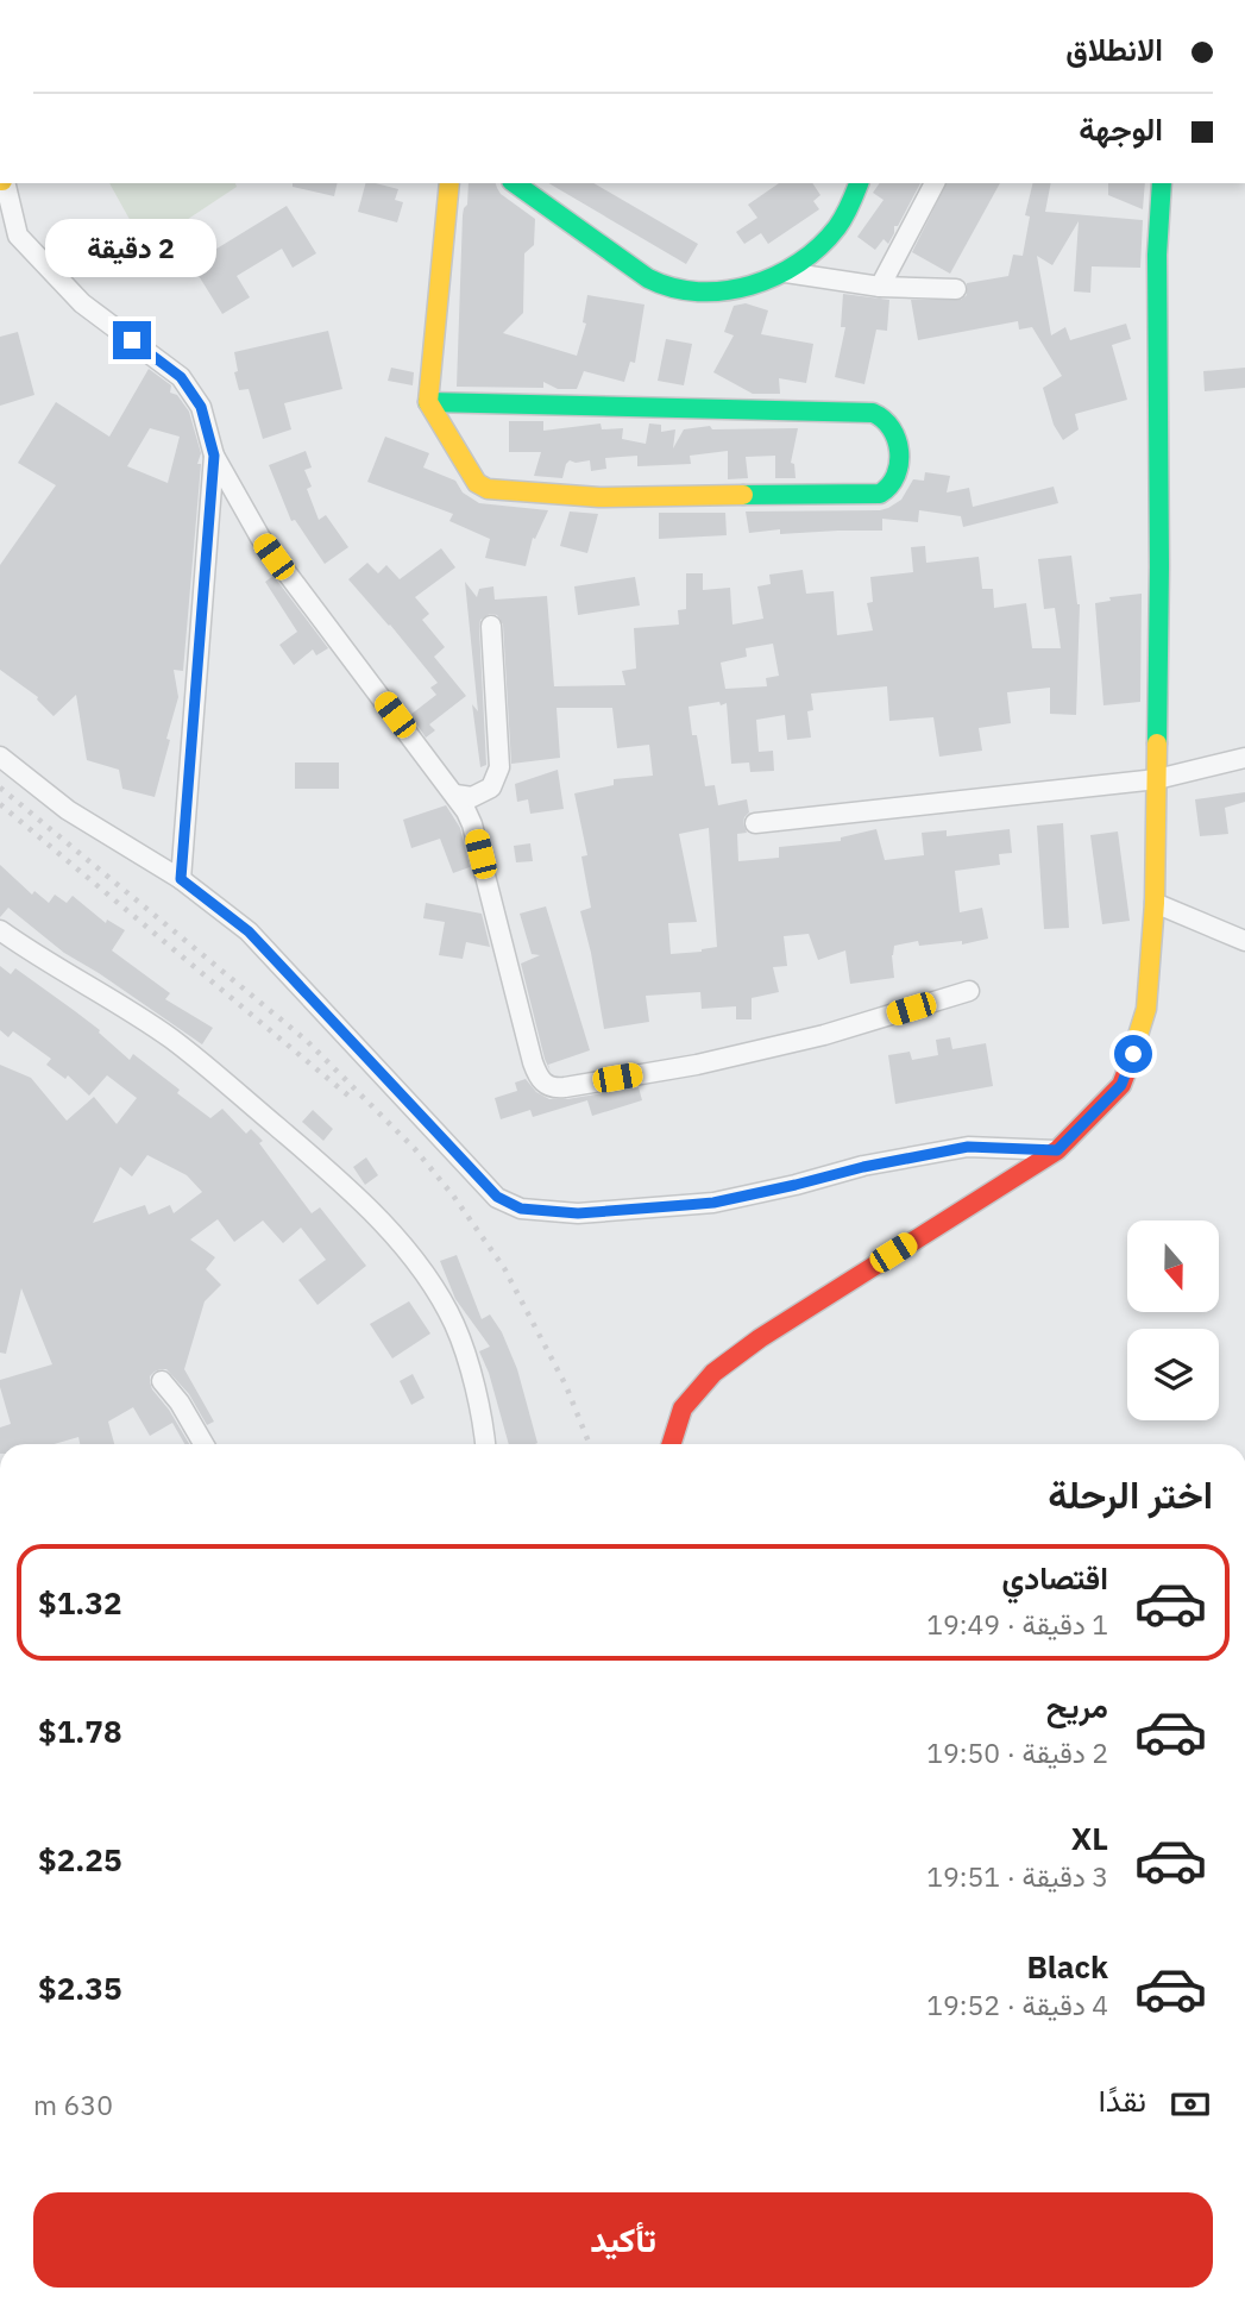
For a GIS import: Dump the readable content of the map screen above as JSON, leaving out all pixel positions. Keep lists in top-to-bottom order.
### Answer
{
  "north": "bottom",
  "page": {
    "banner": ["الانطلاق", "الوجهة"],
    "bubble": "2 دقيقة",
    "heading": "اختر الرحلة",
    "list": [
      {
        "name": "اقتصادي",
        "note": "1 دقيقة · 19:49",
        "value": "$1.32"
      },
      {
        "name": "مريح",
        "note": "2 دقيقة · 19:50",
        "value": "$1.78"
      },
      {
        "name": "XL",
        "note": "3 دقيقة · 19:51",
        "value": "$2.25"
      },
      {
        "name": "Black",
        "note": "4 دقيقة · 19:52",
        "value": "$2.35"
      }
    ],
    "pay": ["نقدًا", "630 m"],
    "buttons": "تأكيد"
  }
}
